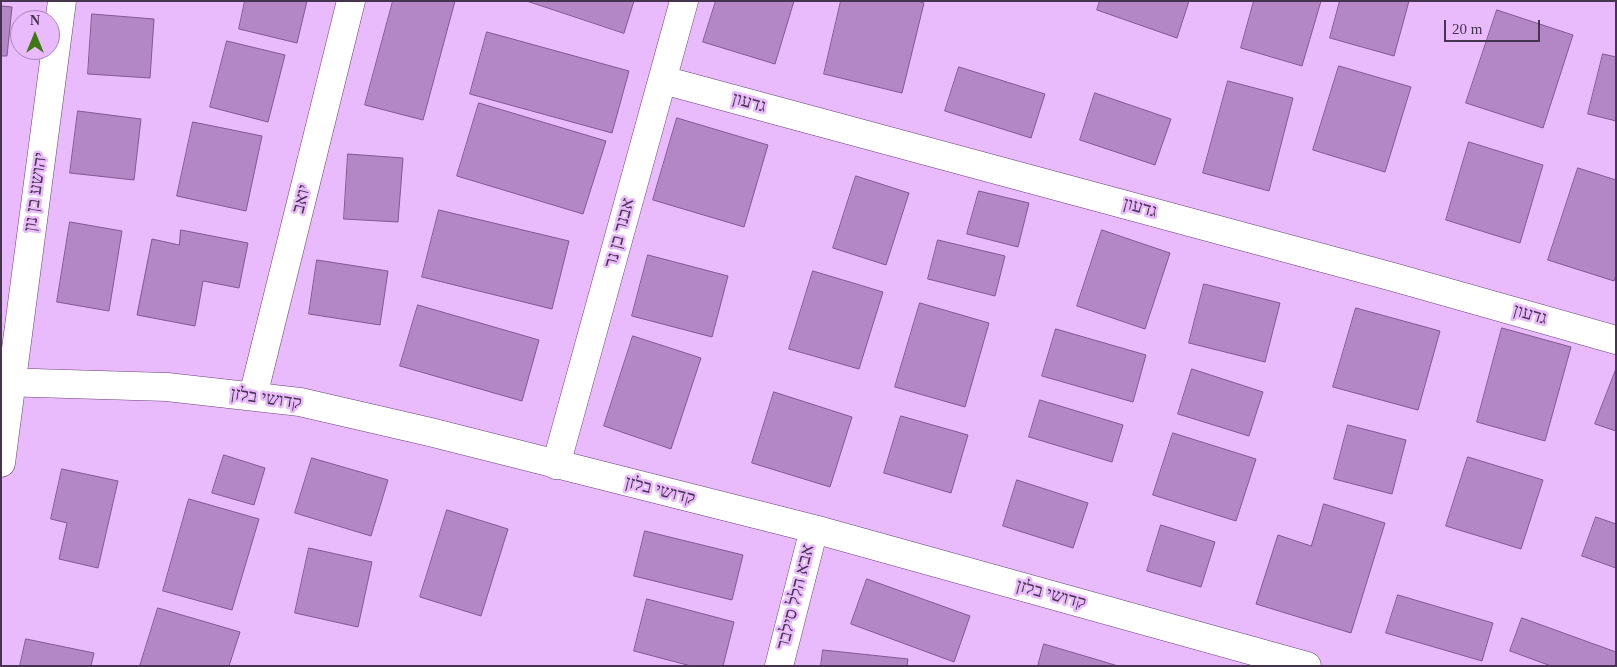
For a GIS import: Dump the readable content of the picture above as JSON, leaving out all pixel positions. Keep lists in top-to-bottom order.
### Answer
{
  "streets": {
    "street": [
      "גדעון",
      "יהושע בן נון",
      "יואב",
      "אבנר בן נר",
      "קדושי בלזן",
      "אבא הלל סילבר"
    ]
  },
  "crossings": [
    ["גדעון", "אבנר בן נר"],
    ["יהושע בן נון", "קדושי בלזן"],
    ["יואב", "קדושי בלזן"],
    ["אבנר בן נר", "קדושי בלזן"],
    ["קדושי בלזן", "אבא הלל סילבר"]
  ],
  "scale_bar": "20 m",
  "north": "top"
}
